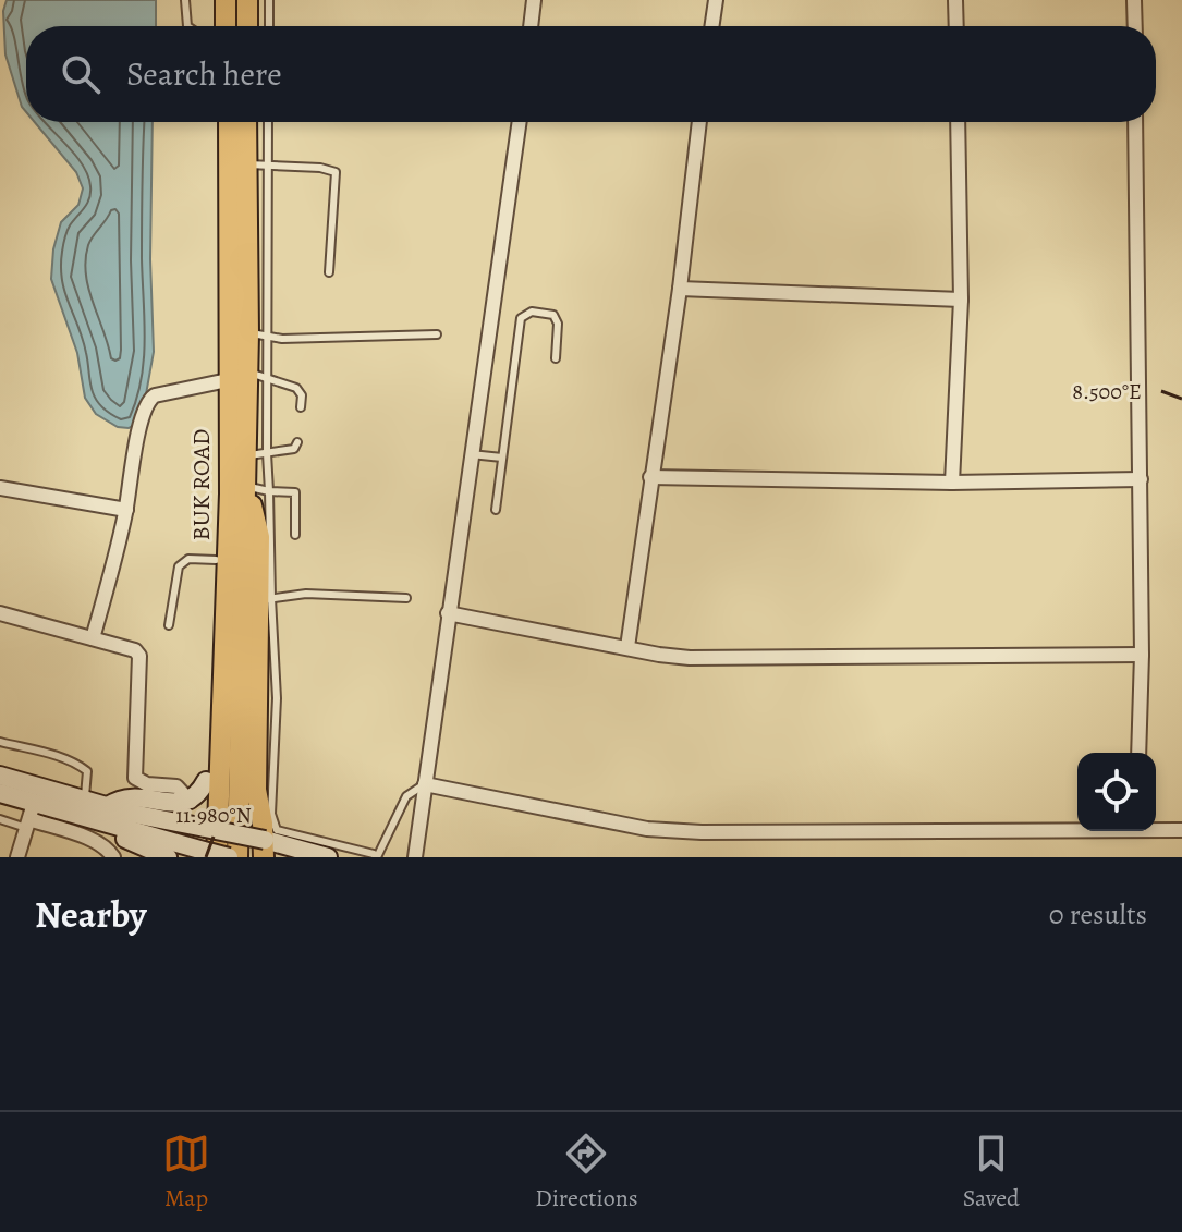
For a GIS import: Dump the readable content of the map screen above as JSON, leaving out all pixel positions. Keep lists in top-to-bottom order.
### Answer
{
  "streets": {
    "main road": ["BUK ROAD"]
  },
  "page": {
    "search": "Search here",
    "heading": ["Nearby", "0 results"],
    "nav": ["Map", "Directions", "Saved"]
  },
  "coordinates": ["8.500°E", "11.980°N"]
}
